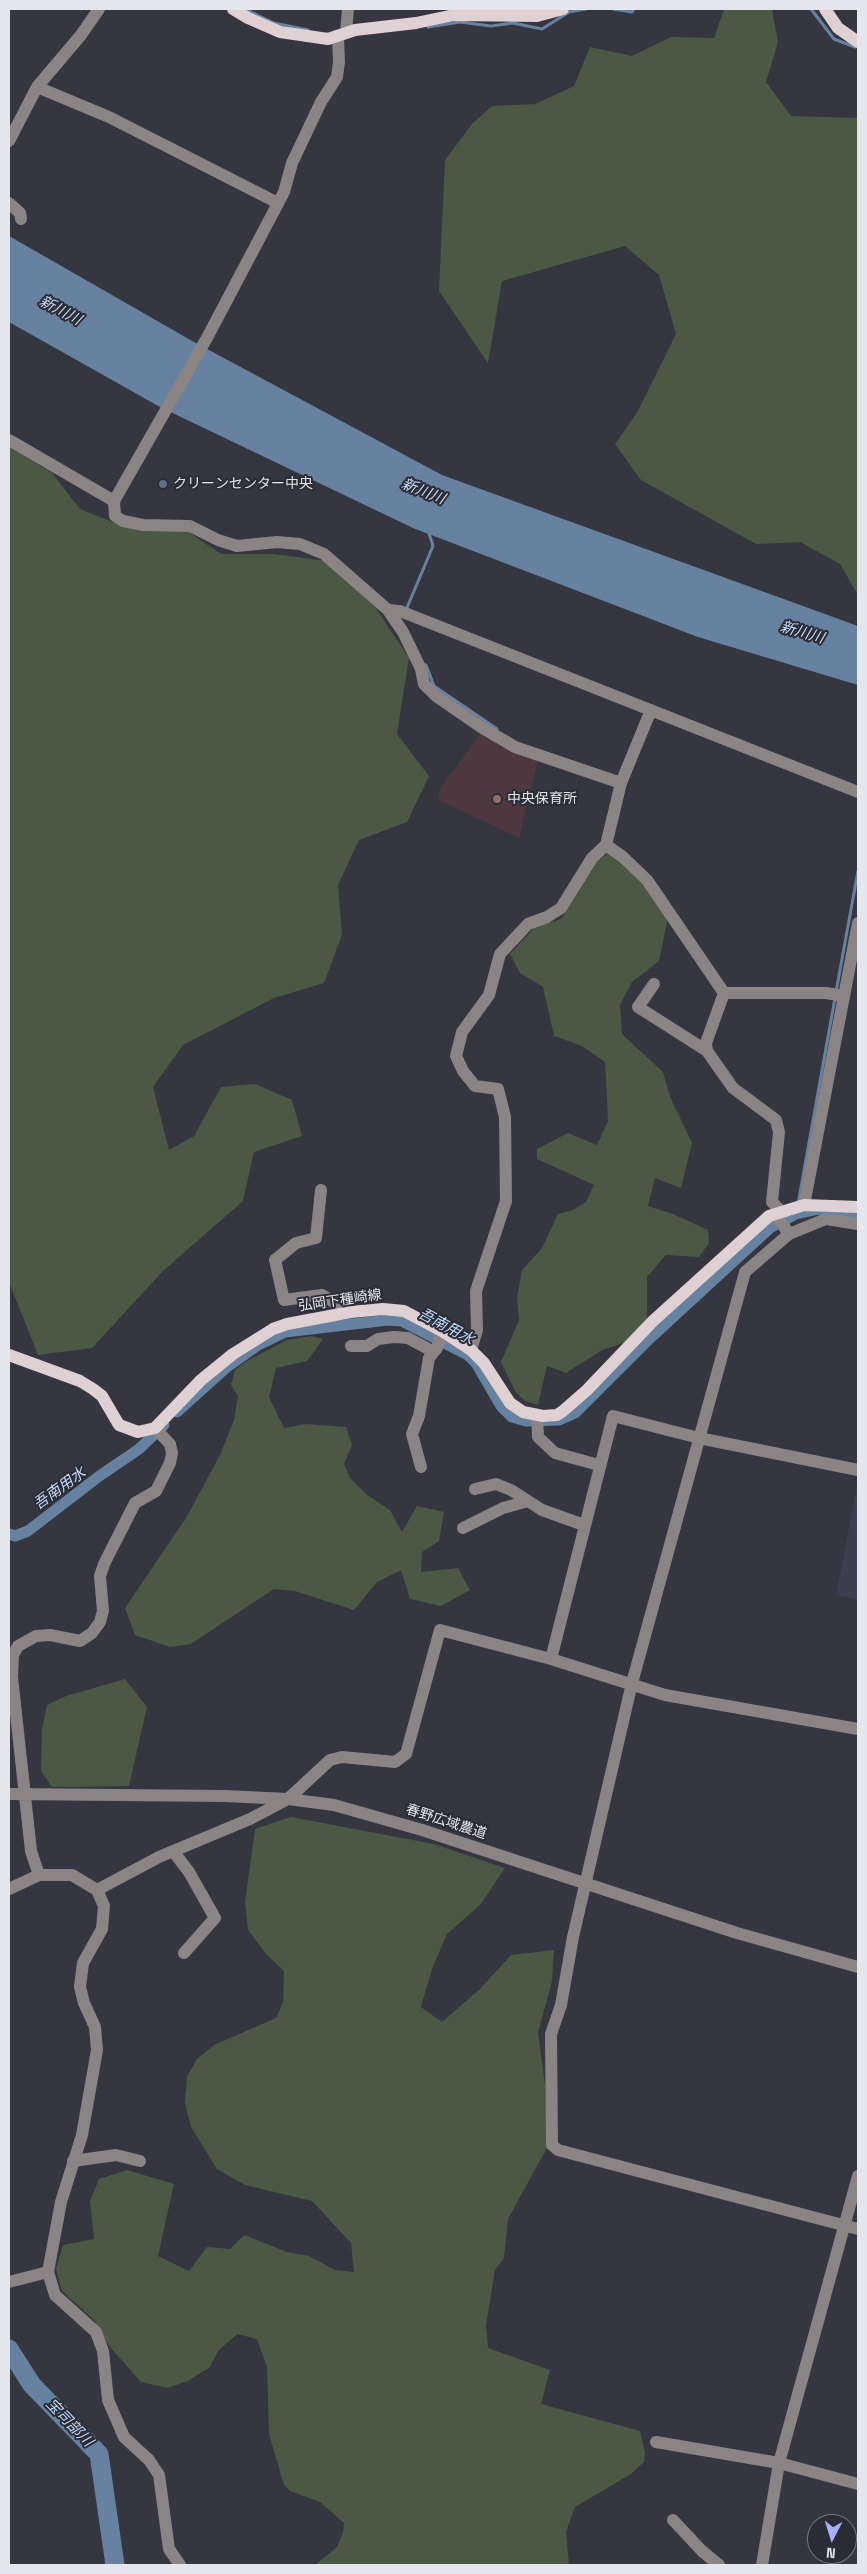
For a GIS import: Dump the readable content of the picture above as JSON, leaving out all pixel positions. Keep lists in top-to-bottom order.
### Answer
{
  "streets": {
    "main road": ["弘岡下種崎線"],
    "street": ["春野広域農道"]
  },
  "water": ["新川川", "吾南用水", "宝司部川"],
  "places": ["クリーンセンター中央", "中央保育所"],
  "north": "bottom"
}
